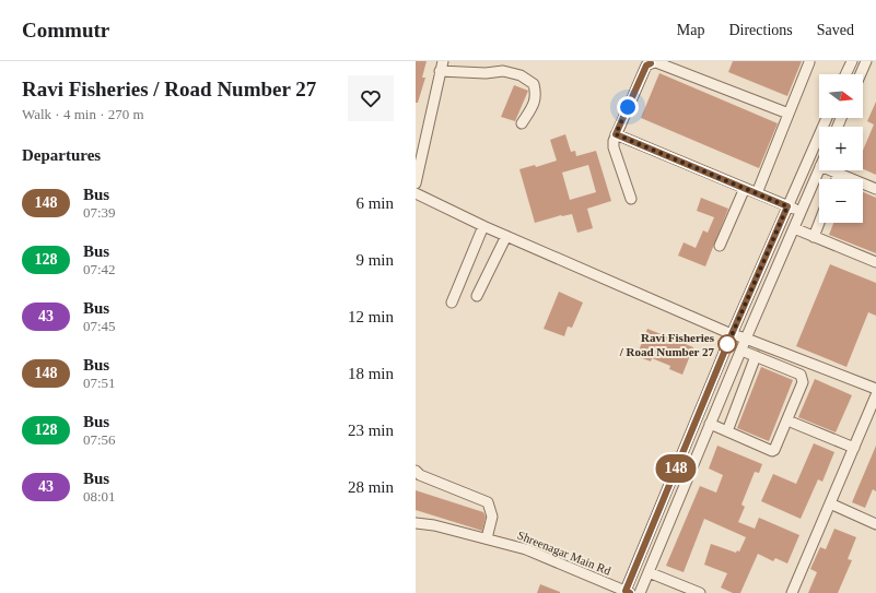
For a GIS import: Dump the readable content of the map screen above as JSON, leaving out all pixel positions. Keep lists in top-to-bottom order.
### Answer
{
  "streets": {
    "street": ["Shreenagar Main Rd"]
  },
  "places": ["Ravi Fisheries / Road Number 27"],
  "lines": ["bus line 148"],
  "north": "right",
  "page": {
    "header": "Commutr",
    "nav": ["Map", "Directions", "Saved"],
    "heading": [
      ["Ravi Fisheries / Road Number 27", "Walk · 4 min · 270 m"],
      "Departures"
    ],
    "on_map": "148",
    "map_buttons": ["+", "−"],
    "list": [
      {
        "mark": "148",
        "name": "Bus",
        "note": "07:39",
        "value": "6 min"
      },
      {
        "mark": "128",
        "name": "Bus",
        "note": "07:42",
        "value": "9 min"
      },
      {
        "mark": "43",
        "name": "Bus",
        "note": "07:45",
        "value": "12 min"
      },
      {
        "mark": "148",
        "name": "Bus",
        "note": "07:51",
        "value": "18 min"
      },
      {
        "mark": "128",
        "name": "Bus",
        "note": "07:56",
        "value": "23 min"
      },
      {
        "mark": "43",
        "name": "Bus",
        "note": "08:01",
        "value": "28 min"
      }
    ]
  }
}
